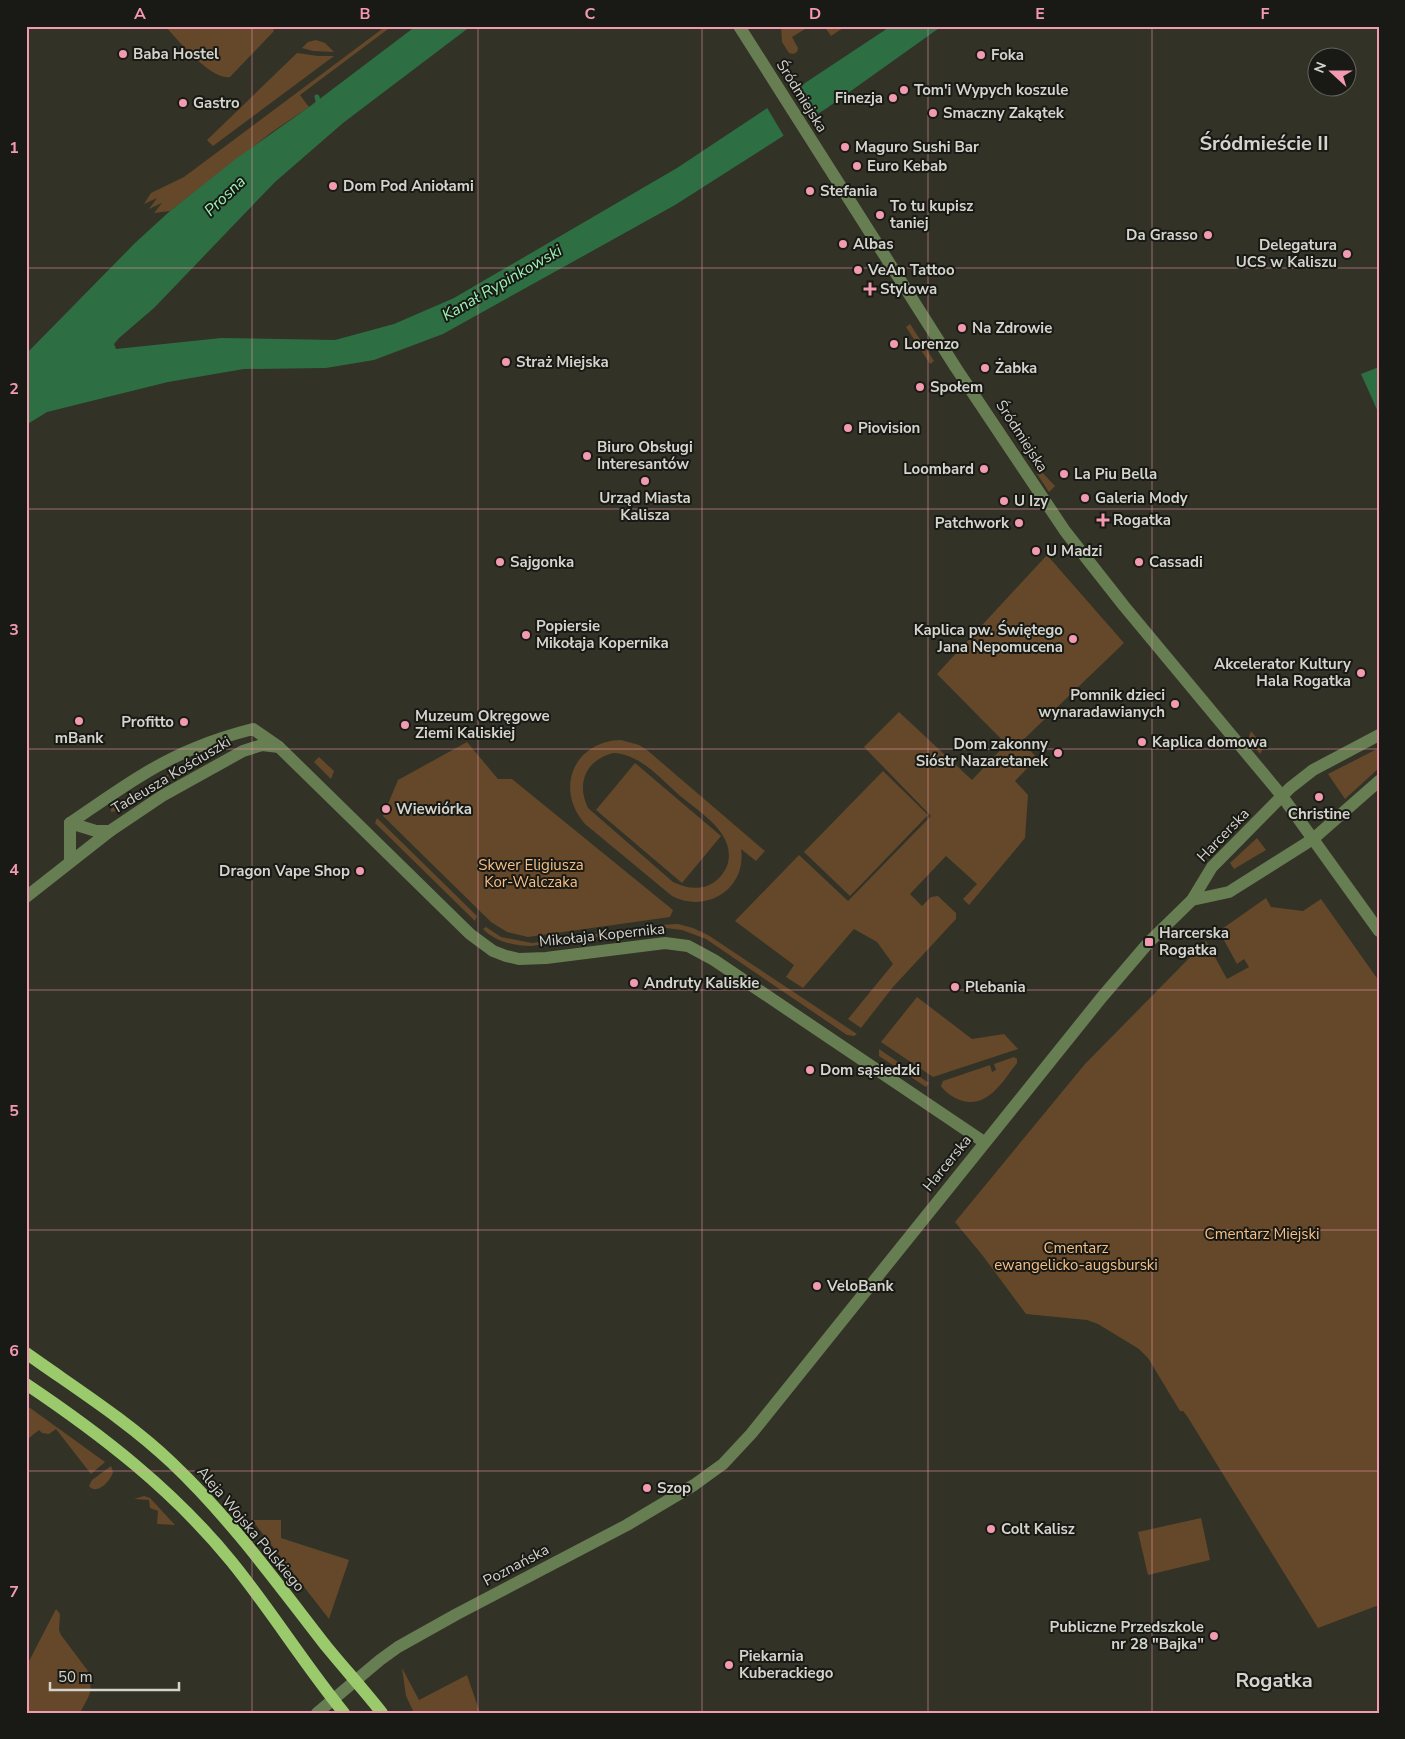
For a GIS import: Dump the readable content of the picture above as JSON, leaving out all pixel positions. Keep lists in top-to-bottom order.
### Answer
{
  "streets": {
    "main road": ["Aleja Wojska Polskiego"],
    "street": [
      "Śródmiejska",
      "Tadeusza Kościuszki",
      "Harcerska",
      "Mikołaja Kopernika",
      "Poznańska"
    ]
  },
  "crossings": [
    ["Śródmiejska", "Harcerska"],
    ["Tadeusza Kościuszki", "Mikołaja Kopernika"],
    ["Harcerska", "Mikołaja Kopernika"],
    ["Harcerska", "Poznańska"],
    ["Aleja Wojska Polskiego", "Poznańska"]
  ],
  "districts": ["Śródmieście II", "Rogatka"],
  "water": ["Prosna", "Kanał Rypinkowski"],
  "parks": ["Skwer Eligiusza Kor-Walczaka", "Cmentarz Miejski", "Cmentarz ewangelicko-augsburski"],
  "places": {
    "other": [
      "Baba Hostel",
      "Foka",
      "Tom'i Wypych koszule",
      "Finezja",
      "Gastro",
      "Smaczny Zakątek",
      "Maguro Sushi Bar",
      "Euro Kebab",
      "Dom Pod Aniołami",
      "Stefania",
      "To tu kupisz taniej",
      "Da Grasso",
      "Albas",
      "Delegatura UCS w Kaliszu",
      "VeAn Tattoo",
      "Na Zdrowie",
      "Lorenzo",
      "Straż Miejska",
      "Żabka",
      "Społem",
      "Piovision",
      "Biuro Obsługi Interesantów",
      "Loombard",
      "La Piu Bella",
      "Urząd Miasta Kalisza",
      "Galeria Mody",
      "U Izy",
      "Patchwork",
      "U Madzi",
      "Sajgonka",
      "Cassadi",
      "Popiersie Mikołaja Kopernika",
      "Kaplica pw. Świętego Jana Nepomucena",
      "Akcelerator Kultury Hala Rogatka",
      "Pomnik dzieci wynaradawianych",
      "mBank",
      "Profitto",
      "Muzeum Okręgowe Ziemi Kaliskiej",
      "Kaplica domowa",
      "Dom zakonny Sióstr Nazaretanek",
      "Christine",
      "Wiewiórka",
      "Dragon Vape Shop",
      "Andruty Kaliskie",
      "Plebania",
      "Dom sąsiedzki",
      "VeloBank",
      "Szop",
      "Colt Kalisz",
      "Publiczne Przedszkole nr 28 \"Bajka\"",
      "Piekarnia Kuberackiego"
    ],
    "health": ["Stylowa", "Rogatka"],
    "transit": ["Harcerska Rogatka"]
  },
  "scale_bar": "50 m",
  "north": "left",
  "grid": {
    "columns": [
      "A",
      "B",
      "C",
      "D",
      "E",
      "F"
    ],
    "rows": [
      "1",
      "2",
      "3",
      "4",
      "5",
      "6",
      "7"
    ]
  }
}
